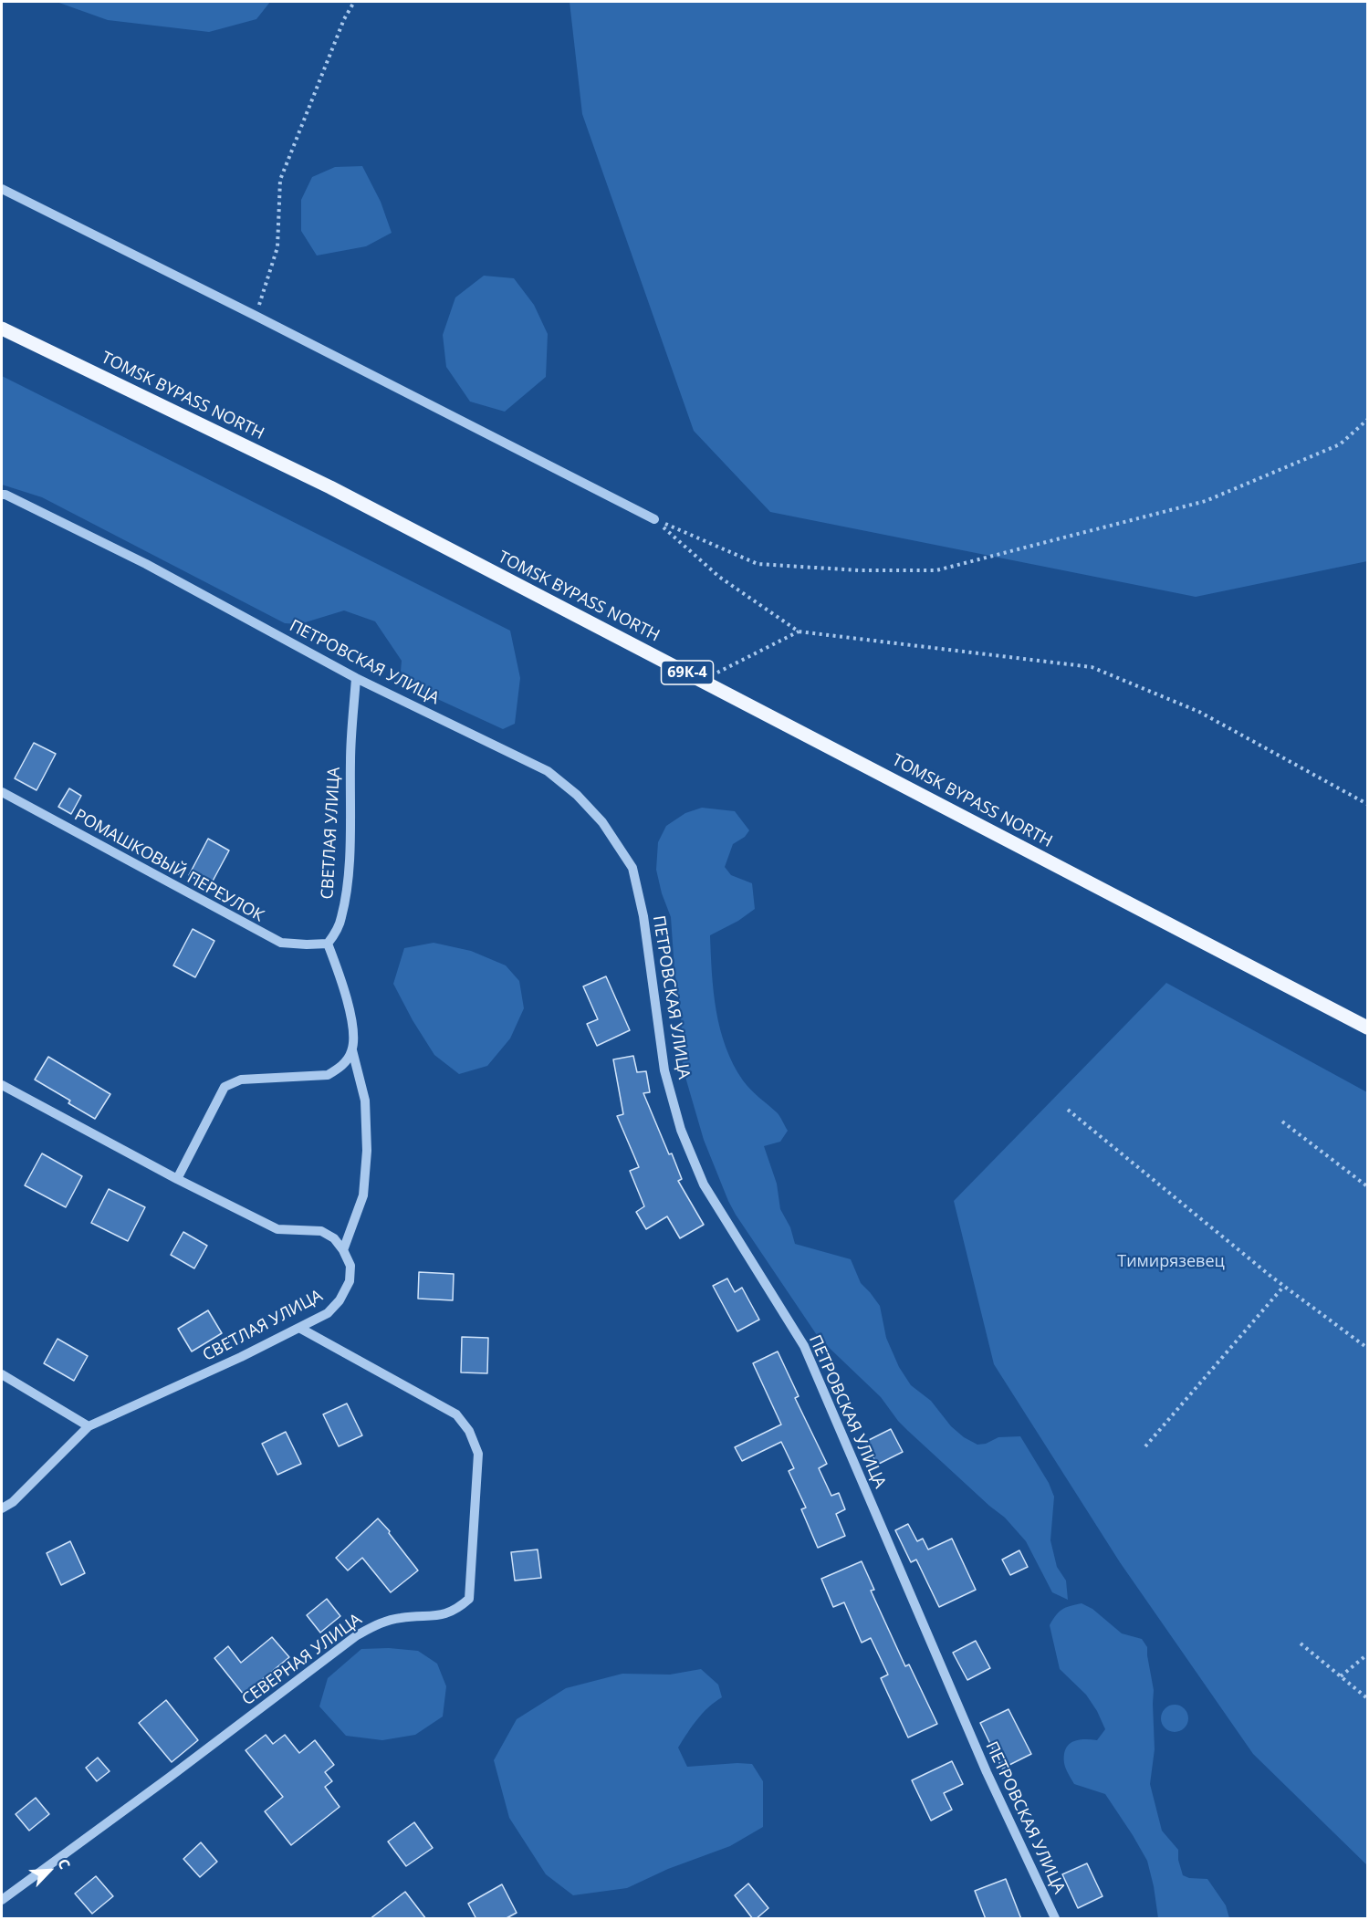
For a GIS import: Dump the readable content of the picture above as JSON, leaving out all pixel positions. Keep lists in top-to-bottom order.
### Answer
{
  "streets": {
    "main road": ["TOMSK BYPASS NORTH", "69К-4"],
    "street": [
      "ПЕТРОВСКАЯ УЛИЦА",
      "СВЕТЛАЯ УЛИЦА",
      "РОМАШКОВЫЙ ПЕРЕУЛОК",
      "СЕВЕРНАЯ УЛИЦА"
    ]
  },
  "crossings": [
    ["ПЕТРОВСКАЯ УЛИЦА", "СВЕТЛАЯ УЛИЦА"],
    ["СВЕТЛАЯ УЛИЦА", "РОМАШКОВЫЙ ПЕРЕУЛОК"],
    ["СВЕТЛАЯ УЛИЦА", "СЕВЕРНАЯ УЛИЦА"]
  ],
  "parks": ["Тимирязевец"],
  "north": "top right"
}
